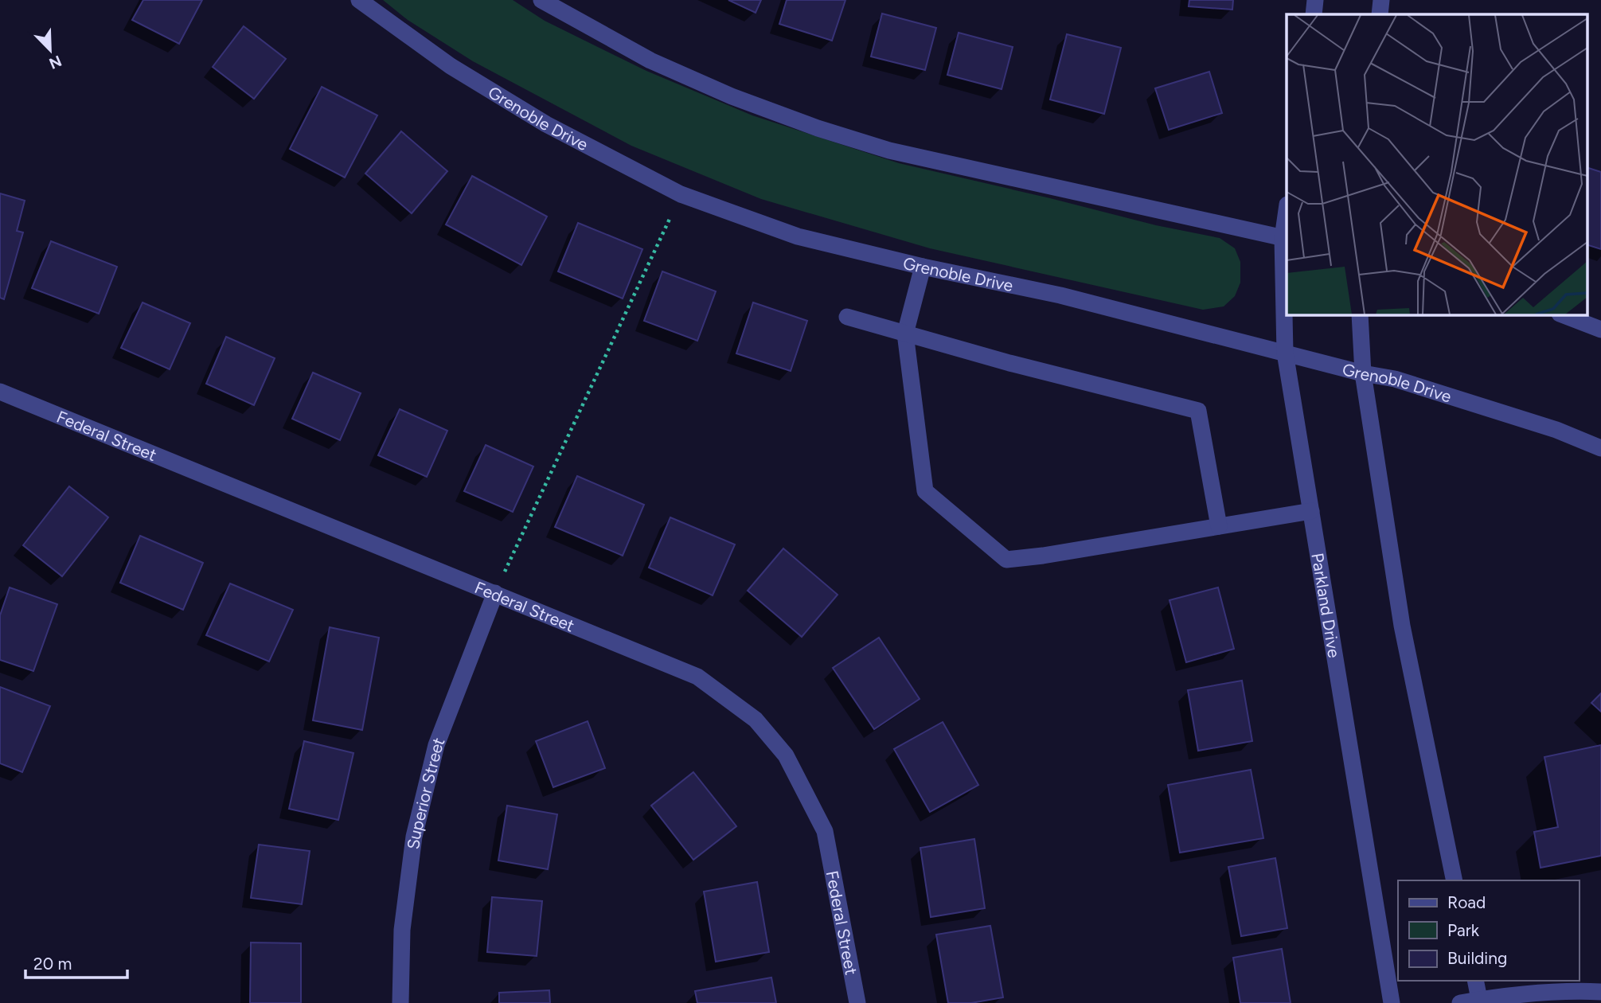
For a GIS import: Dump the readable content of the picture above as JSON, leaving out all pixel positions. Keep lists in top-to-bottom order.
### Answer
{
  "streets": {
    "street": [
      "Grenoble Drive",
      "Federal Street",
      "Parkland Drive",
      "Superior Street"
    ]
  },
  "crossings": [
    ["Grenoble Drive", "Parkland Drive"],
    ["Federal Street", "Superior Street"]
  ],
  "legend": ["Road", "Park", "Building"],
  "scale_bar": "20 m",
  "north": "bottom right"
}
